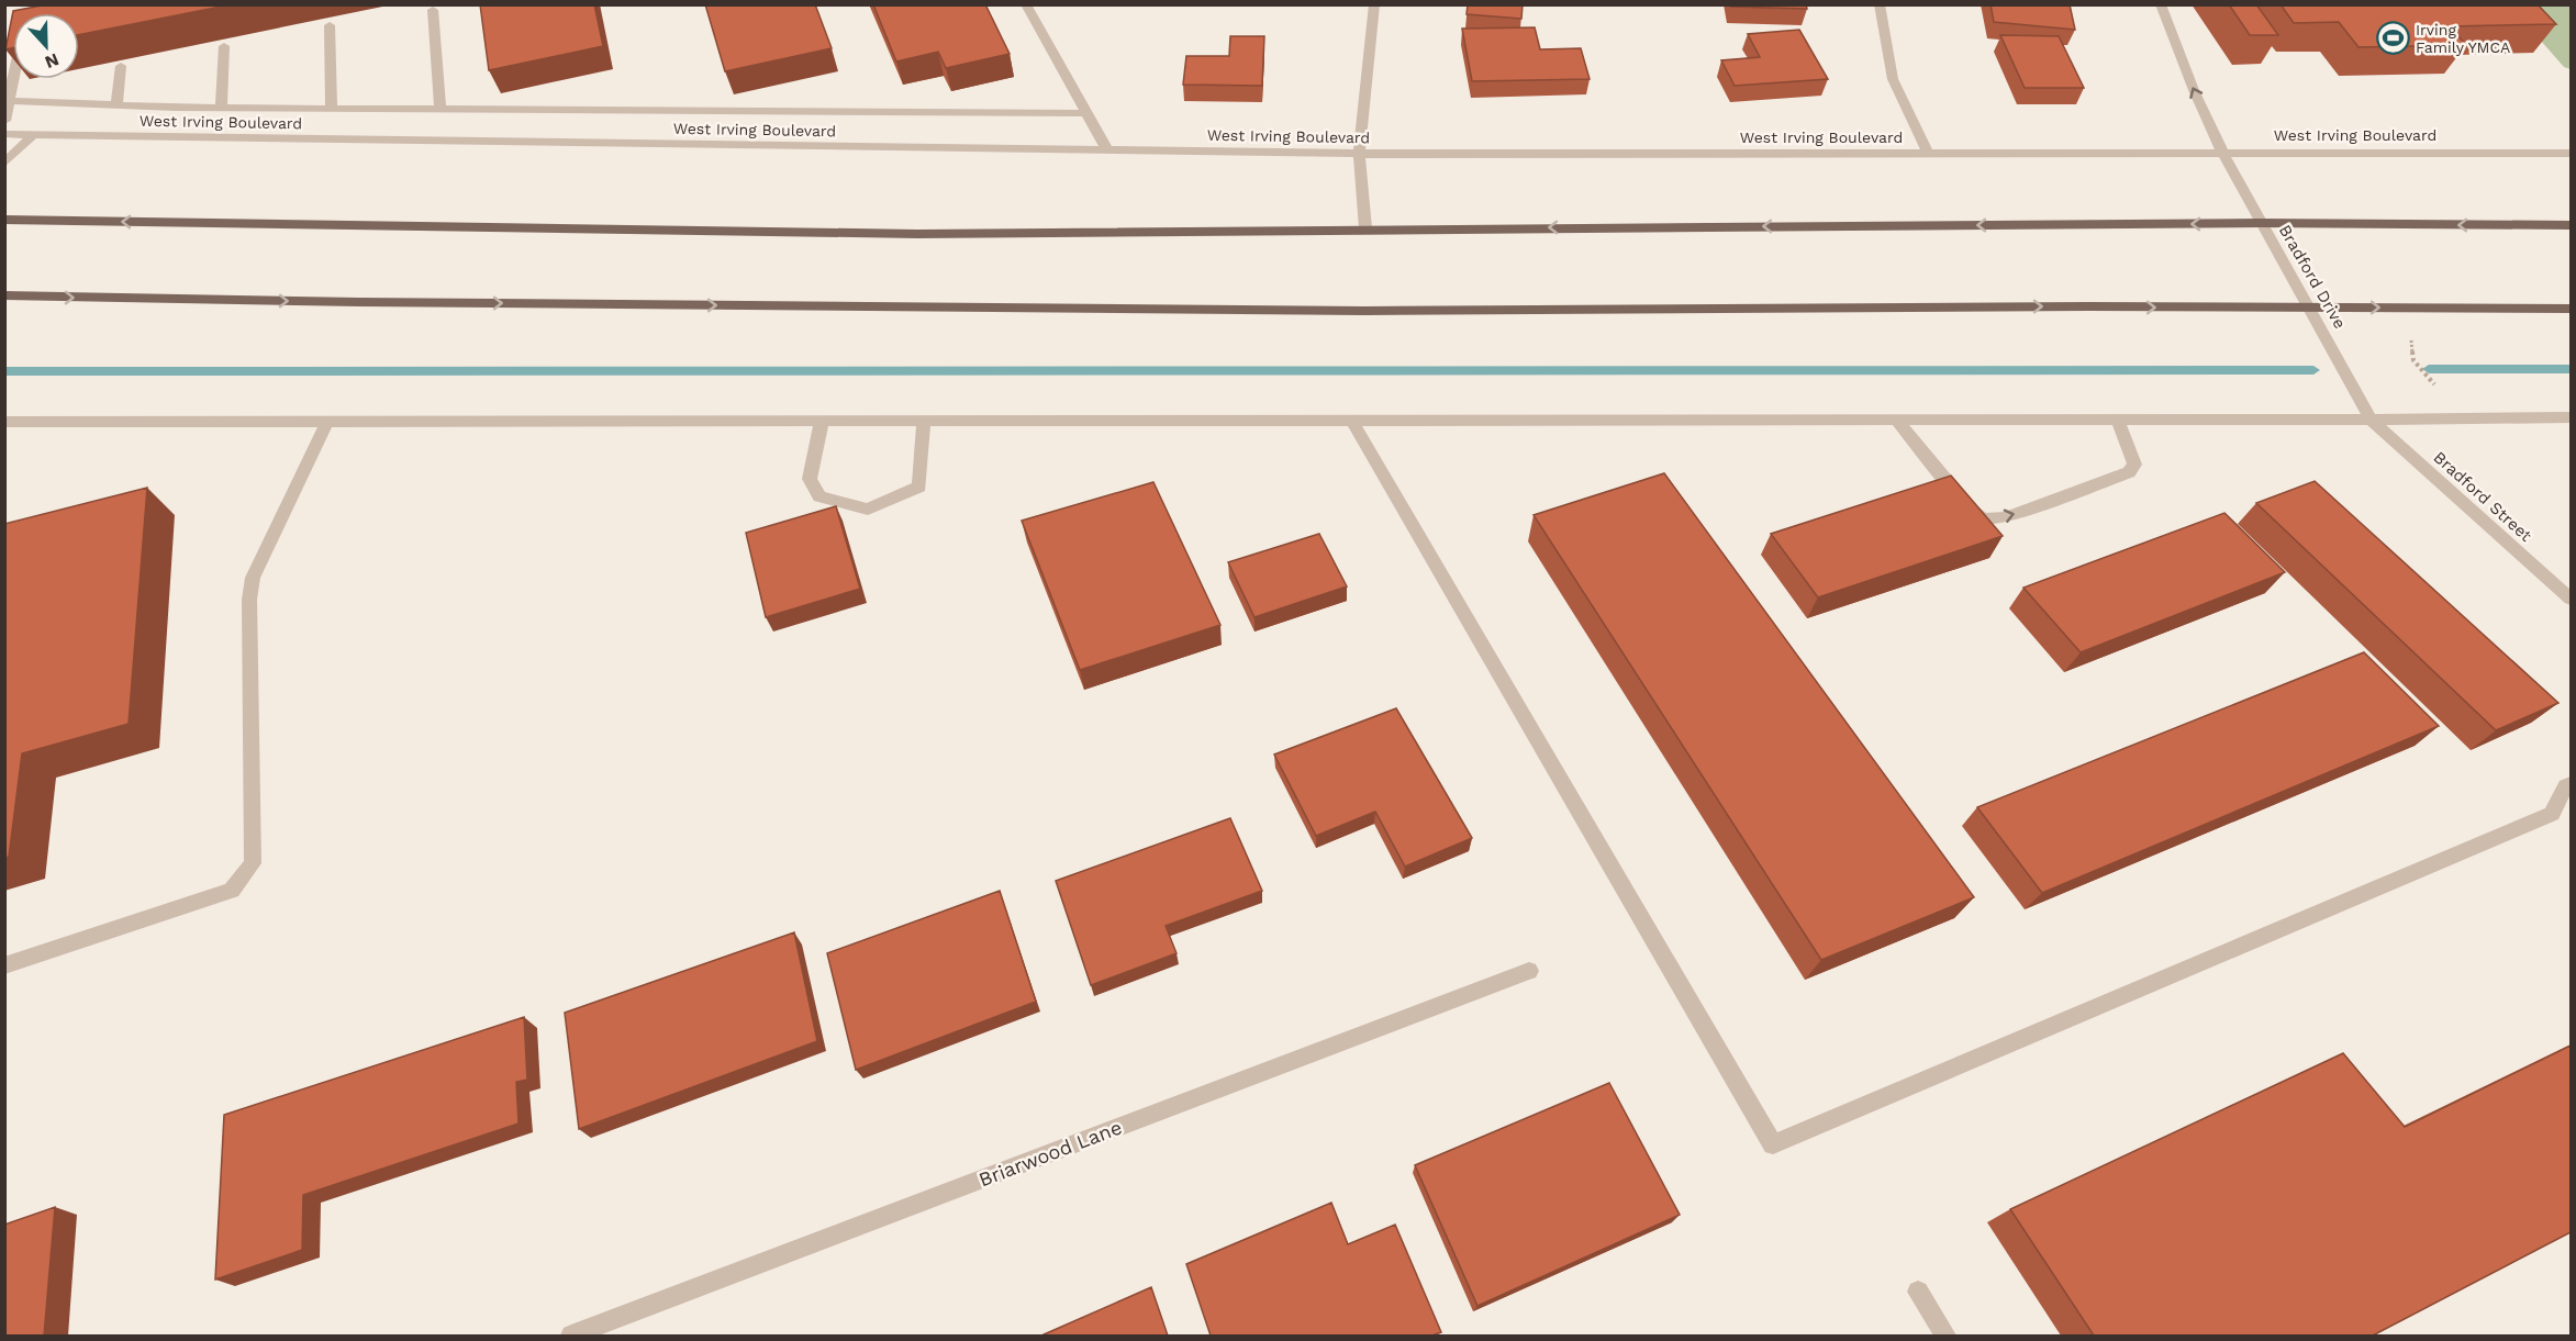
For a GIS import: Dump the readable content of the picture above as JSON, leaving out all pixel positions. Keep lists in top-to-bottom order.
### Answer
{
  "streets": {
    "street": [
      "West Irving Boulevard",
      "Bradford Drive",
      "Bradford Street",
      "Briarwood Lane"
    ]
  },
  "crossings": [
    ["West Irving Boulevard", "Bradford Drive"],
    ["Bradford Drive", "Bradford Street"]
  ],
  "places": {
    "sports": ["Irving Family YMCA"]
  },
  "north": "bottom"
}
